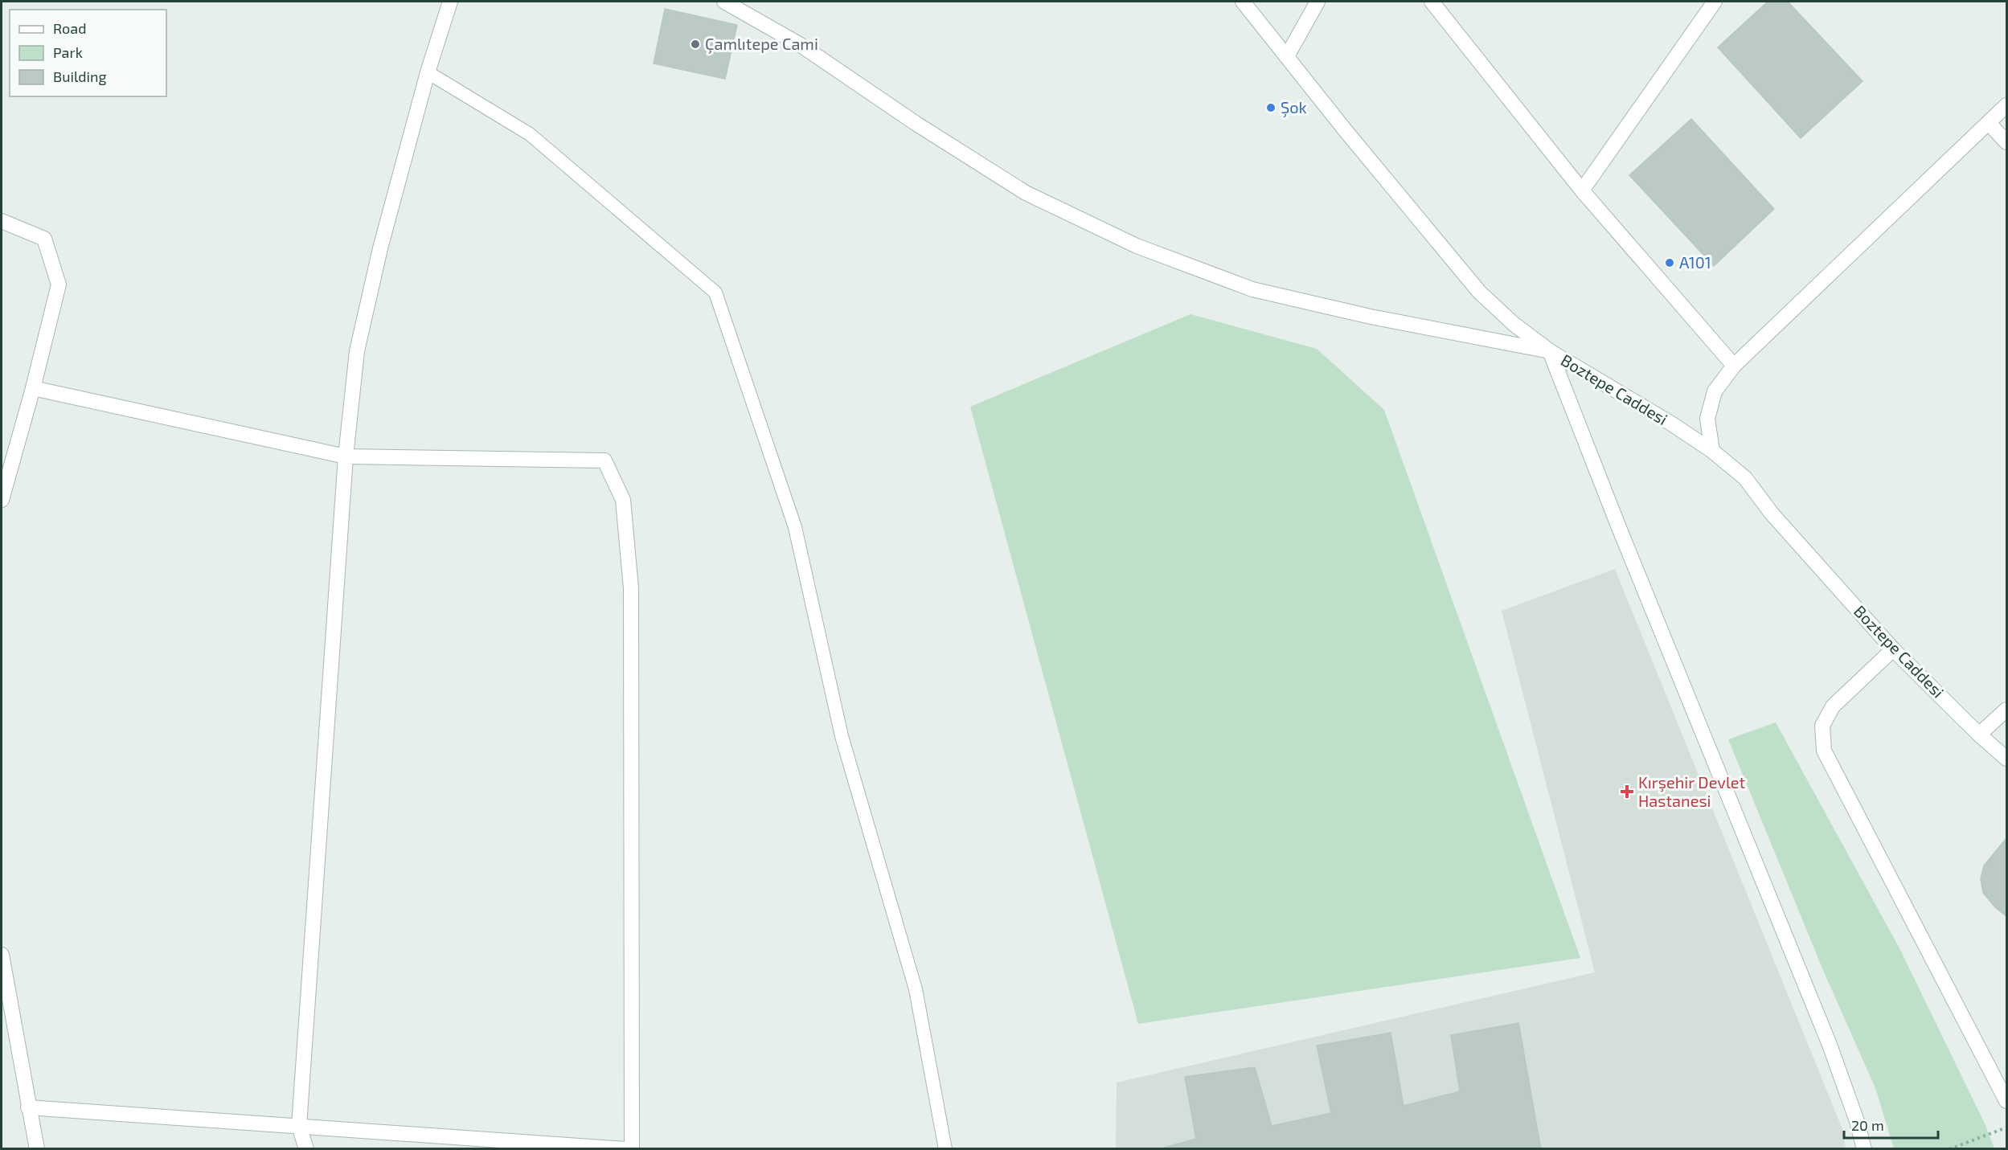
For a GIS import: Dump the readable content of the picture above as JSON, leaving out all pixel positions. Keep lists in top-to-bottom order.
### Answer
{
  "streets": {
    "street": ["Boztepe Caddesi"]
  },
  "places": {
    "other": ["Çamlıtepe Cami", "Şok", "A101"],
    "health": ["Kırşehir Devlet Hastanesi"]
  },
  "legend": ["Road", "Park", "Building"],
  "scale_bar": "20 m"
}
